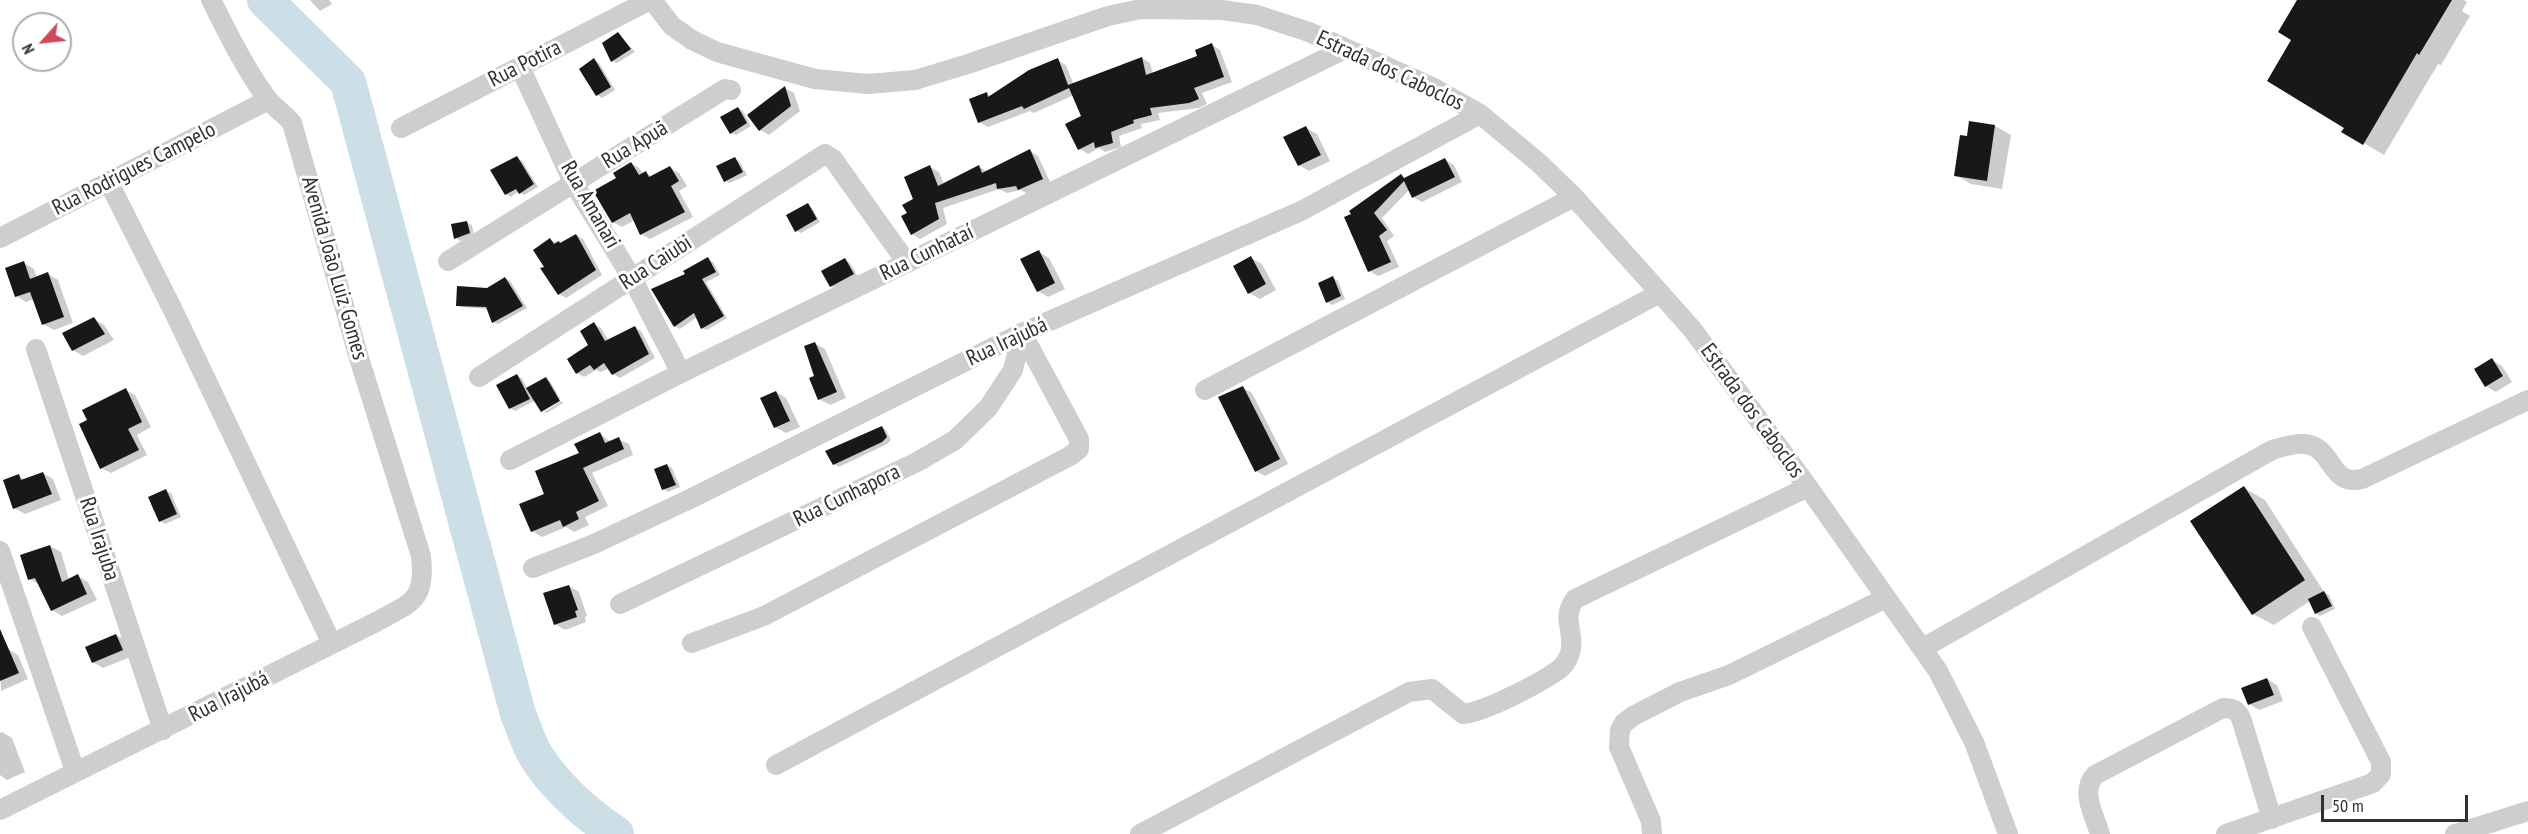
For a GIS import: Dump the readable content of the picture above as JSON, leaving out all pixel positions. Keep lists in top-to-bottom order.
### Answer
{
  "streets": {
    "street": [
      "Rua Potira",
      "Estrada dos Caboclos",
      "Rua Apuã",
      "Rua Rodrigues Campelo",
      "Rua Amanari",
      "Rua Cunhataí",
      "Rua Caiubi",
      "Avenida João Luiz Gomes",
      "Rua Irajubá",
      "Rua Cunhapora",
      "Rua Irajuba"
    ]
  },
  "crossings": [
    ["Rua Potira", "Estrada dos Caboclos"],
    ["Rua Potira", "Rua Amanari"],
    ["Estrada dos Caboclos", "Rua Cunhataí"],
    ["Estrada dos Caboclos", "Rua Irajubá"],
    ["Rua Apuã", "Rua Amanari"],
    ["Rua Rodrigues Campelo", "Avenida João Luiz Gomes"],
    ["Rua Amanari", "Rua Cunhataí"],
    ["Rua Amanari", "Rua Caiubi"],
    ["Rua Cunhataí", "Rua Caiubi"],
    ["Avenida João Luiz Gomes", "Rua Irajubá"],
    ["Rua Irajubá", "Rua Cunhapora"],
    ["Rua Irajubá", "Rua Irajuba"]
  ],
  "scale_bar": "50 m",
  "north": "bottom left"
}
